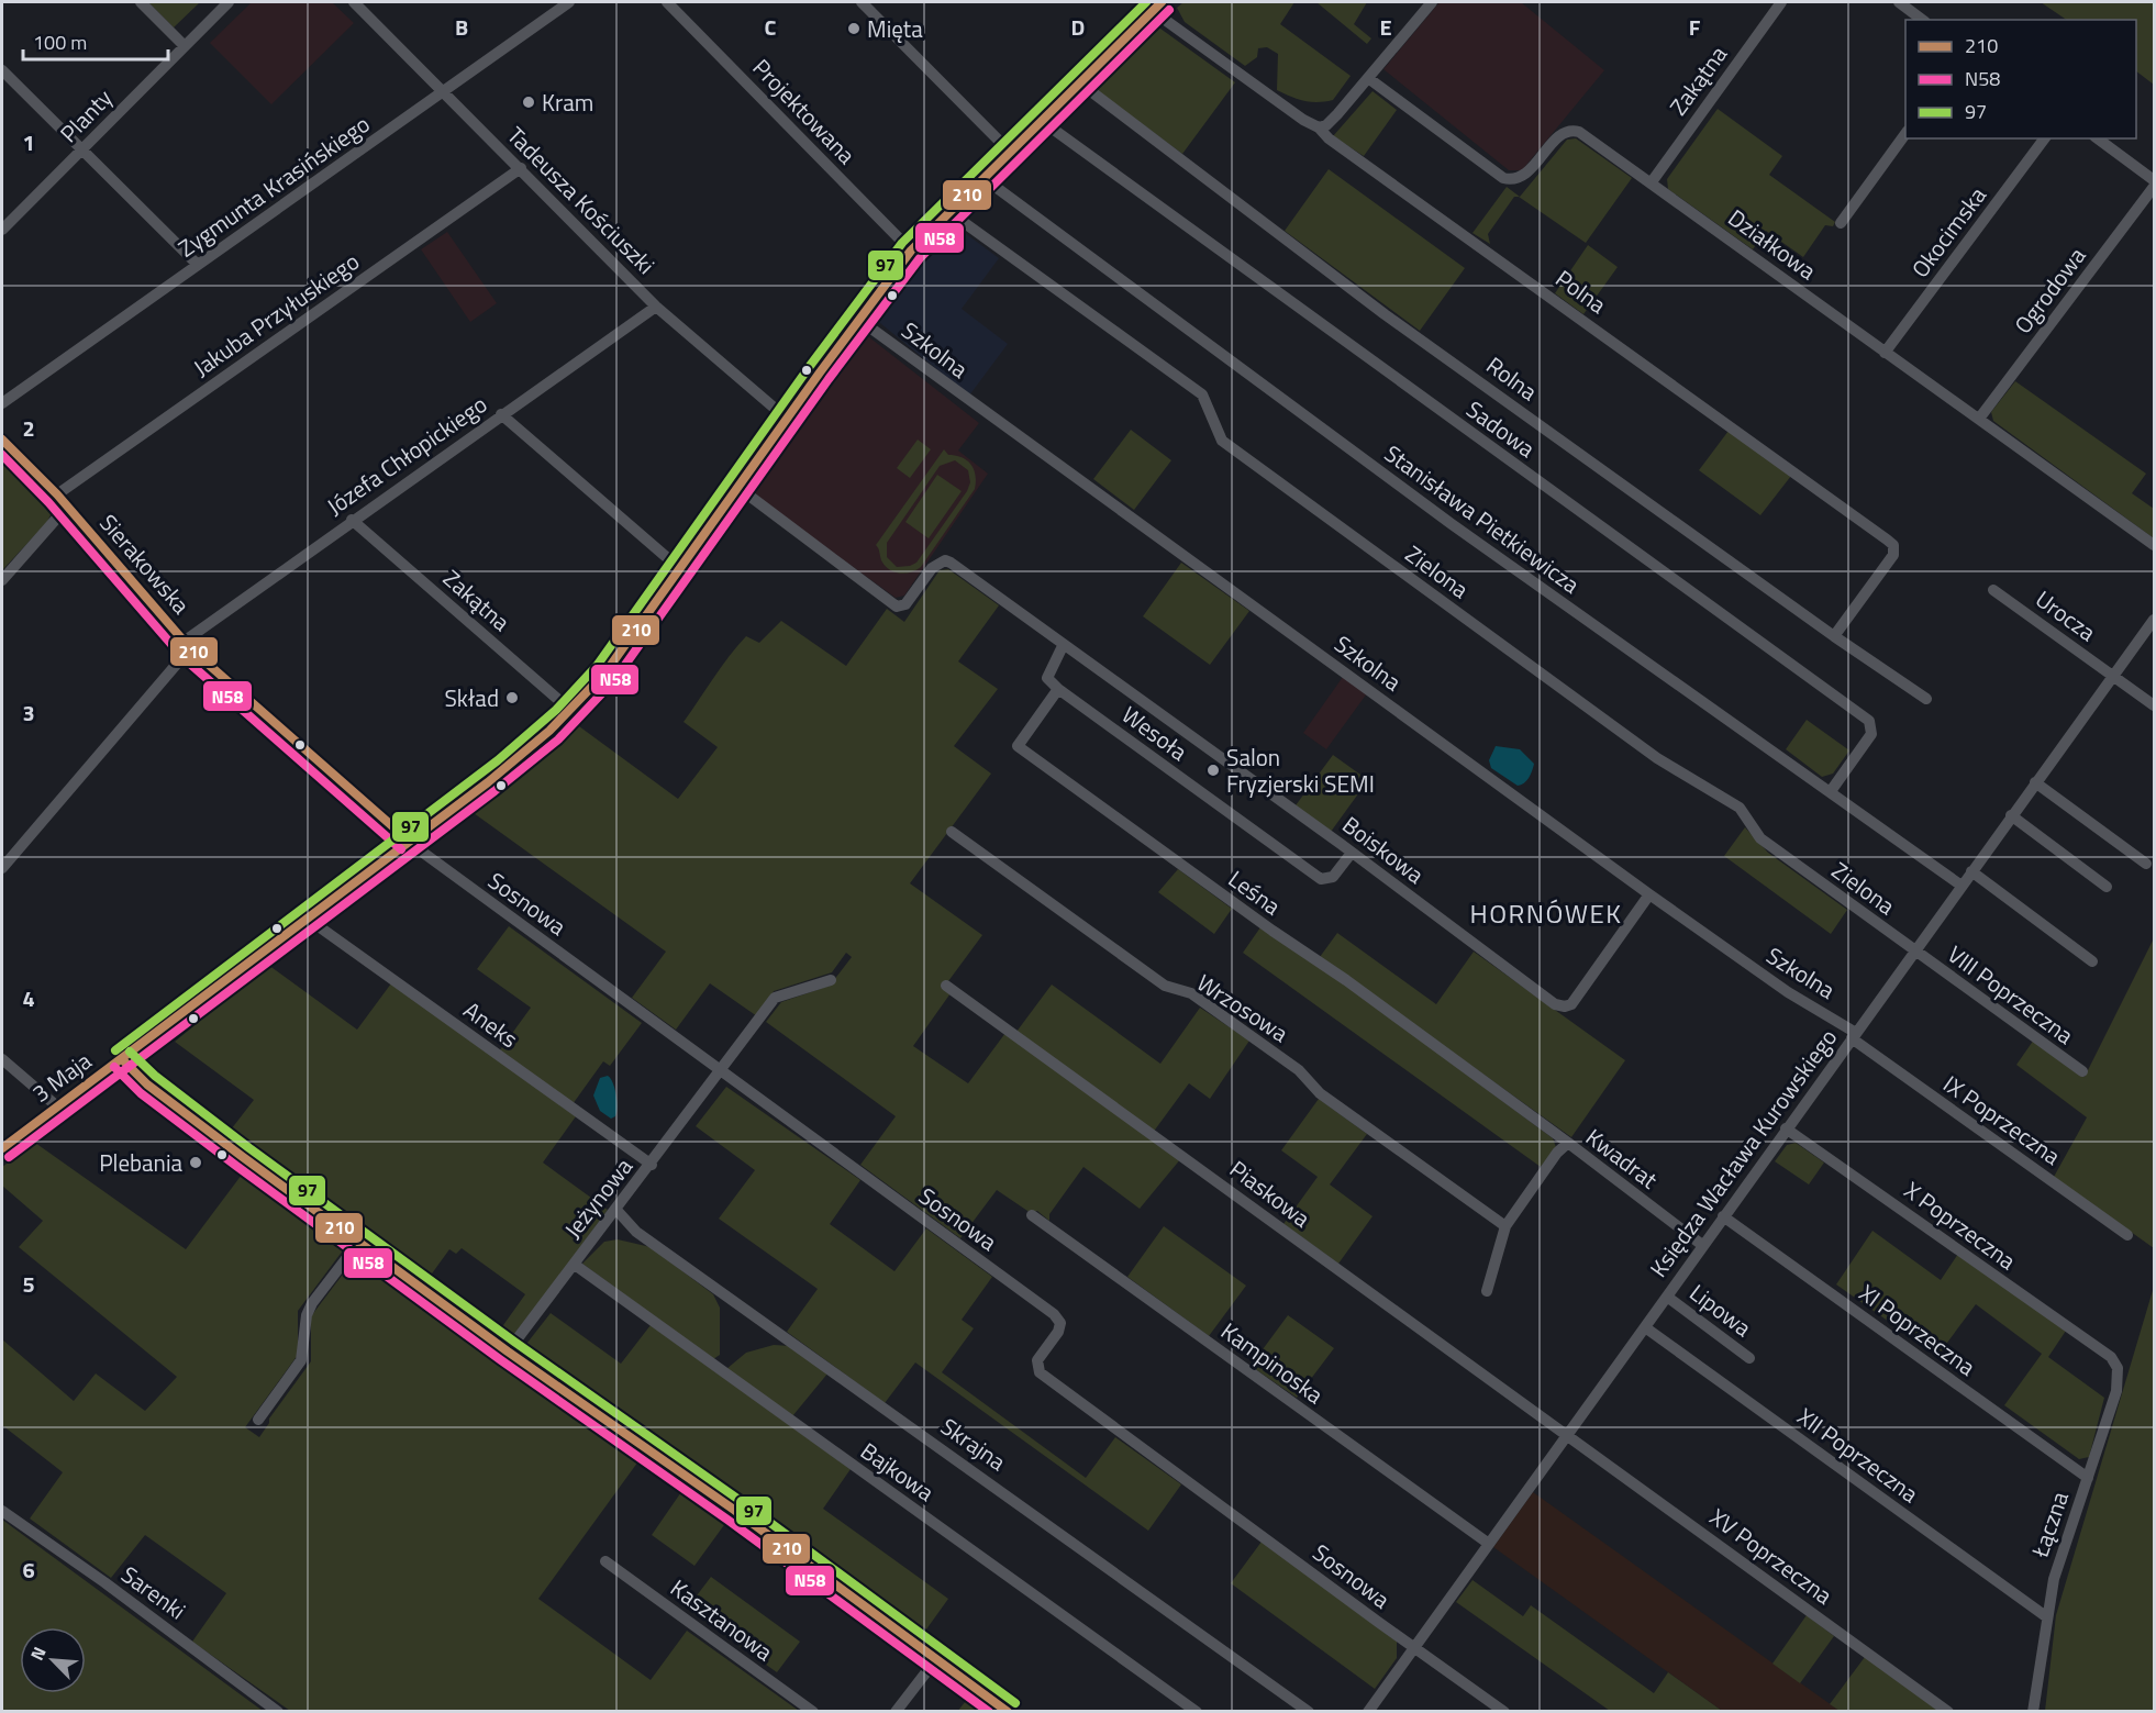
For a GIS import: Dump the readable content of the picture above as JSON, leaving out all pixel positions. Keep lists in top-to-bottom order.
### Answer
{
  "streets": {
    "street": [
      "Zakątna",
      "Projektowana",
      "Planty",
      "Zygmunta Krasińskiego",
      "Tadeusza Kościuszki",
      "Okocimska",
      "Działkowa",
      "Ogrodowa",
      "Polna",
      "Jakuba Przyłuskiego",
      "Szkolna",
      "Rolna",
      "Sadowa",
      "Józefa Chłopickiego",
      "Stanisława Pietkiewicza",
      "Sierakowska",
      "Zielona",
      "Urocza",
      "Wesoła",
      "Boiskowa",
      "Leśna",
      "Sosnowa",
      "VIII Poprzeczna",
      "Wrzosowa",
      "Aneks",
      "3 Maja",
      "IX Poprzeczna",
      "Księdza Wacława Kurowskiego",
      "Kwadrat",
      "Piaskowa",
      "Jeżynowa",
      "X Poprzeczna",
      "Lipowa",
      "XI Poprzeczna",
      "Kampinoska",
      "Skrajna",
      "XII Poprzeczna",
      "Bajkowa",
      "Łączna",
      "XV Poprzeczna",
      "Sarenki",
      "Kasztanowa"
    ]
  },
  "crossings": [
    ["Zakątna", "Działkowa"],
    ["Zakątna", "Józefa Chłopickiego"],
    ["Zakątna", "3 Maja"],
    ["Projektowana", "3 Maja"],
    ["Zygmunta Krasińskiego", "Tadeusza Kościuszki"],
    ["Tadeusza Kościuszki", "Jakuba Przyłuskiego"],
    ["Tadeusza Kościuszki", "Józefa Chłopickiego"],
    ["Tadeusza Kościuszki", "3 Maja"],
    ["Okocimska", "Działkowa"],
    ["Działkowa", "Ogrodowa"],
    ["Polna", "Rolna"],
    ["Polna", "3 Maja"],
    ["Jakuba Przyłuskiego", "Sierakowska"],
    ["Szkolna", "Boiskowa"],
    ["Szkolna", "3 Maja"],
    ["Szkolna", "IX Poprzeczna"],
    ["Szkolna", "Księdza Wacława Kurowskiego"],
    ["Rolna", "3 Maja"],
    ["Sadowa", "Stanisława Pietkiewicza"],
    ["Sadowa", "3 Maja"],
    ["Józefa Chłopickiego", "Sierakowska"],
    ["Stanisława Pietkiewicza", "3 Maja"],
    ["Stanisława Pietkiewicza", "Księdza Wacława Kurowskiego"],
    ["Sierakowska", "Sosnowa"],
    ["Sierakowska", "3 Maja"],
    ["Zielona", "VIII Poprzeczna"],
    ["Zielona", "3 Maja"],
    ["Zielona", "Księdza Wacława Kurowskiego"],
    ["Urocza", "Księdza Wacława Kurowskiego"],
    ["Wesoła", "Boiskowa"],
    ["Wesoła", "Leśna"],
    ["Boiskowa", "3 Maja"],
    ["Leśna", "Kwadrat"],
    ["Sosnowa", "3 Maja"],
    ["Sosnowa", "Księdza Wacława Kurowskiego"],
    ["Sosnowa", "Jeżynowa"],
    ["VIII Poprzeczna", "Księdza Wacława Kurowskiego"],
    ["Wrzosowa", "Kwadrat"],
    ["Aneks", "3 Maja"],
    ["Aneks", "Jeżynowa"],
    ["IX Poprzeczna", "Księdza Wacława Kurowskiego"],
    ["Księdza Wacława Kurowskiego", "Kwadrat"],
    ["Księdza Wacława Kurowskiego", "Piaskowa"],
    ["Księdza Wacława Kurowskiego", "X Poprzeczna"],
    ["Księdza Wacława Kurowskiego", "Lipowa"],
    ["Księdza Wacława Kurowskiego", "XI Poprzeczna"],
    ["Księdza Wacława Kurowskiego", "Kampinoska"],
    ["Księdza Wacława Kurowskiego", "XII Poprzeczna"],
    ["Księdza Wacława Kurowskiego", "XV Poprzeczna"],
    ["Piaskowa", "XV Poprzeczna"],
    ["Jeżynowa", "Skrajna"],
    ["Jeżynowa", "Bajkowa"],
    ["X Poprzeczna", "Łączna"],
    ["XI Poprzeczna", "Łączna"],
    ["XII Poprzeczna", "Łączna"]
  ],
  "districts": ["HORNÓWEK"],
  "places": [
    "Mięta",
    "Kram",
    "Skład",
    "Salon Fryzjerski SEMI",
    "Plebania"
  ],
  "lines": ["transit line 210", "transit line 97", "transit line N58"],
  "legend": ["210", "N58", "97"],
  "scale_bar": "100 m",
  "north": "top left",
  "grid": {
    "columns": [
      "B",
      "C",
      "D",
      "E",
      "F"
    ],
    "rows": [
      "1",
      "2",
      "3",
      "4",
      "5",
      "6"
    ]
  }
}
